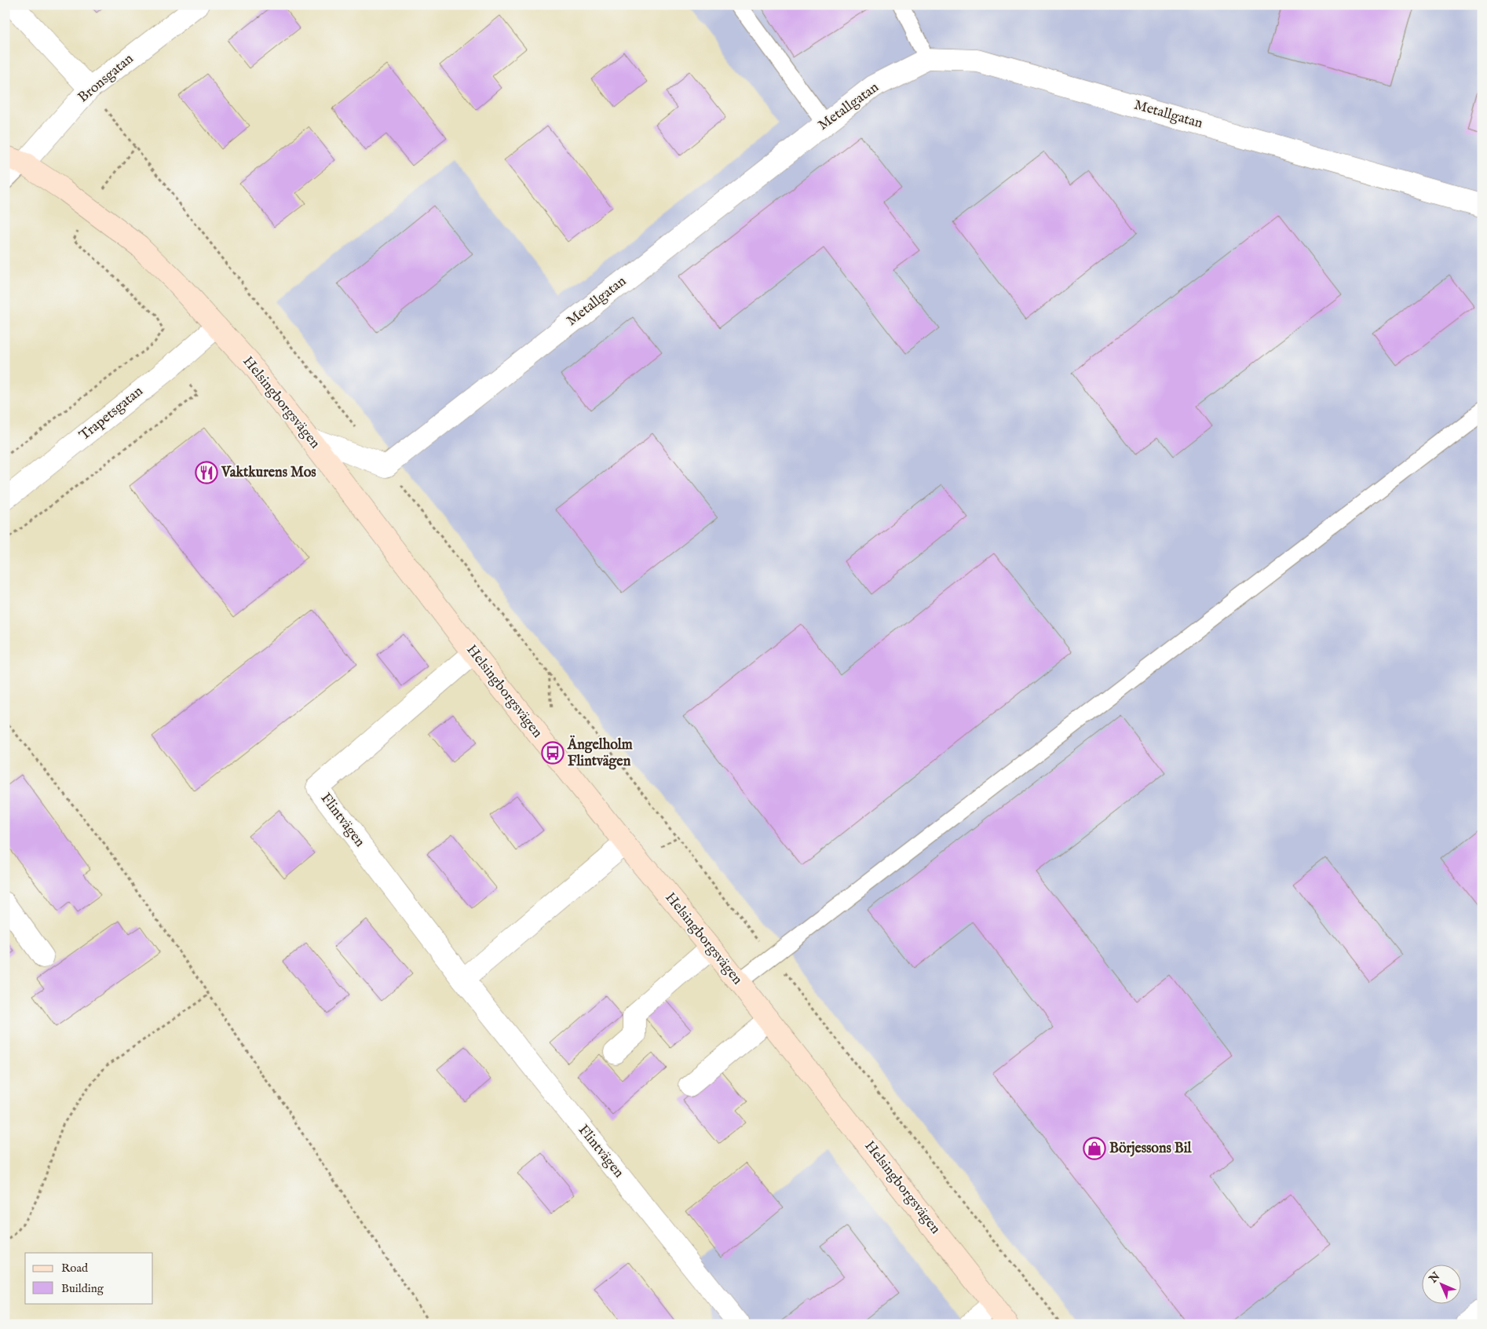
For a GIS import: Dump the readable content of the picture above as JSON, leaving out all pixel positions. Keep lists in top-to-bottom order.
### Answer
{
  "streets": {
    "main road": ["Helsingborgsvägen"],
    "street": [
      "Bronsgatan",
      "Metallgatan",
      "Trapetsgatan",
      "Flintvägen"
    ]
  },
  "crossings": [
    ["Bronsgatan", "Helsingborgsvägen"],
    ["Helsingborgsvägen", "Trapetsgatan"],
    ["Helsingborgsvägen", "Flintvägen"]
  ],
  "places": {
    "restaurant": ["Vaktkurens Mos"],
    "bus stop": ["Ängelholm Flintvägen"],
    "shop": ["Börjessons Bil"]
  },
  "legend": ["Road", "Building"],
  "north": "top left"
}
